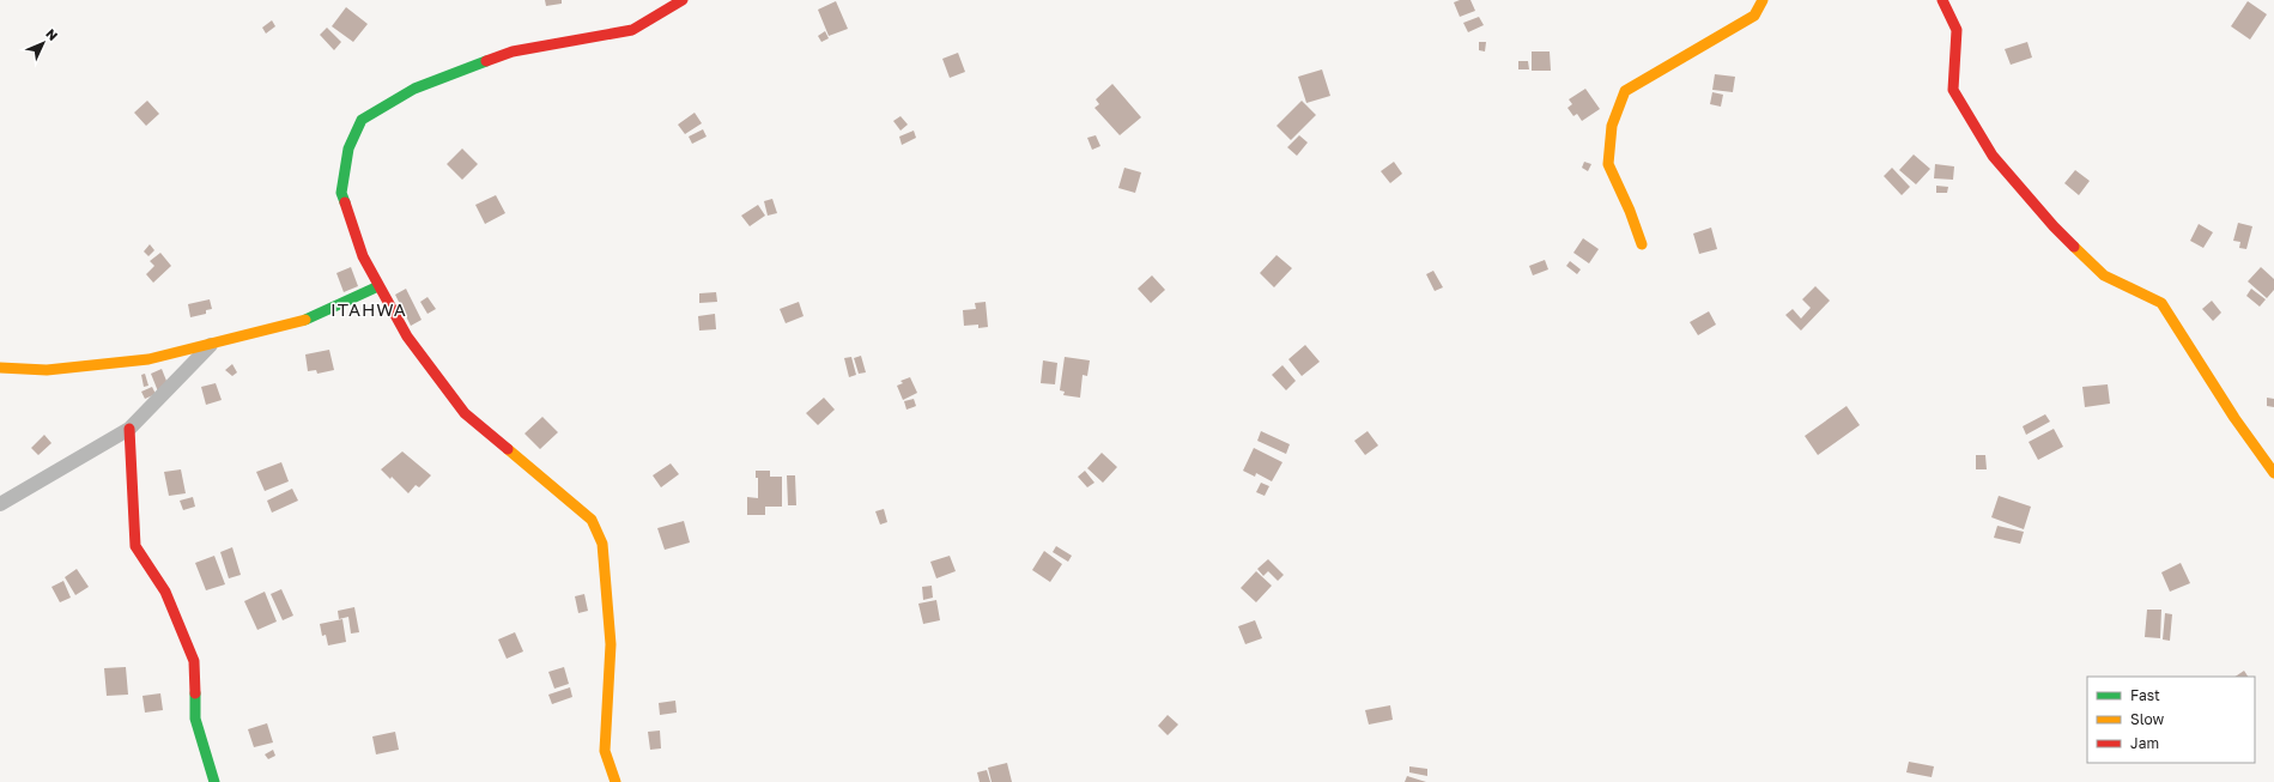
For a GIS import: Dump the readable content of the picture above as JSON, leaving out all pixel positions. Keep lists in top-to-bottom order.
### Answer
{
  "districts": ["ITAHWA"],
  "legend": ["Fast", "Slow", "Jam"],
  "north": "top right"
}
